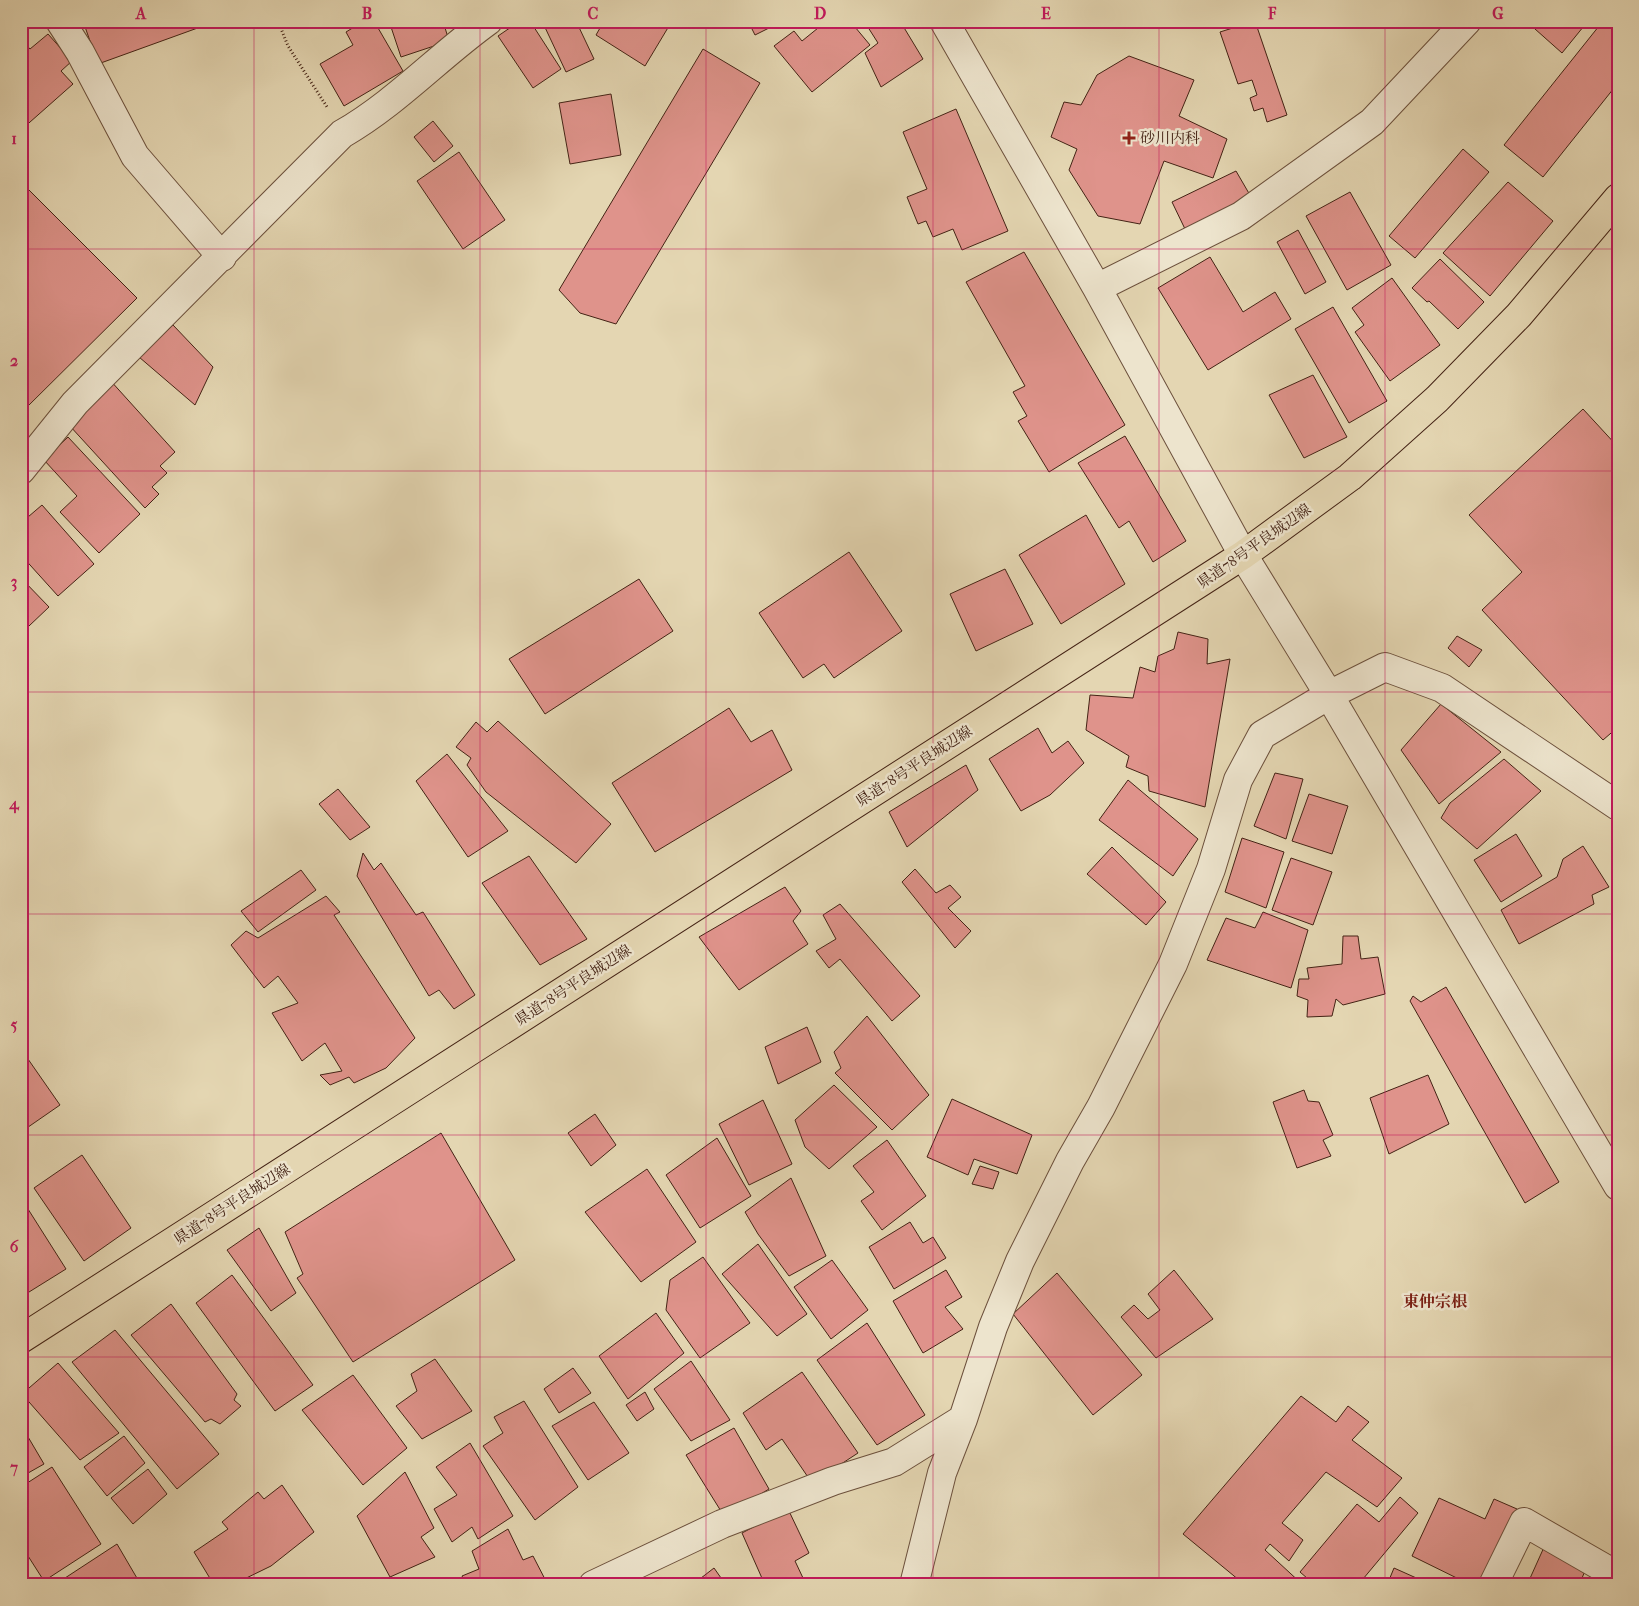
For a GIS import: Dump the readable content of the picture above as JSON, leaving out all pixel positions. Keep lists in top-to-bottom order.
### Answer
{
  "streets": {
    "main road": ["県道78号平良城辺線"]
  },
  "districts": ["東仲宗根"],
  "places": {
    "health": ["砂川内科"]
  },
  "grid": {
    "columns": [
      "A",
      "B",
      "C",
      "D",
      "E",
      "F",
      "G"
    ],
    "rows": [
      "1",
      "2",
      "3",
      "4",
      "5",
      "6",
      "7"
    ]
  }
}
